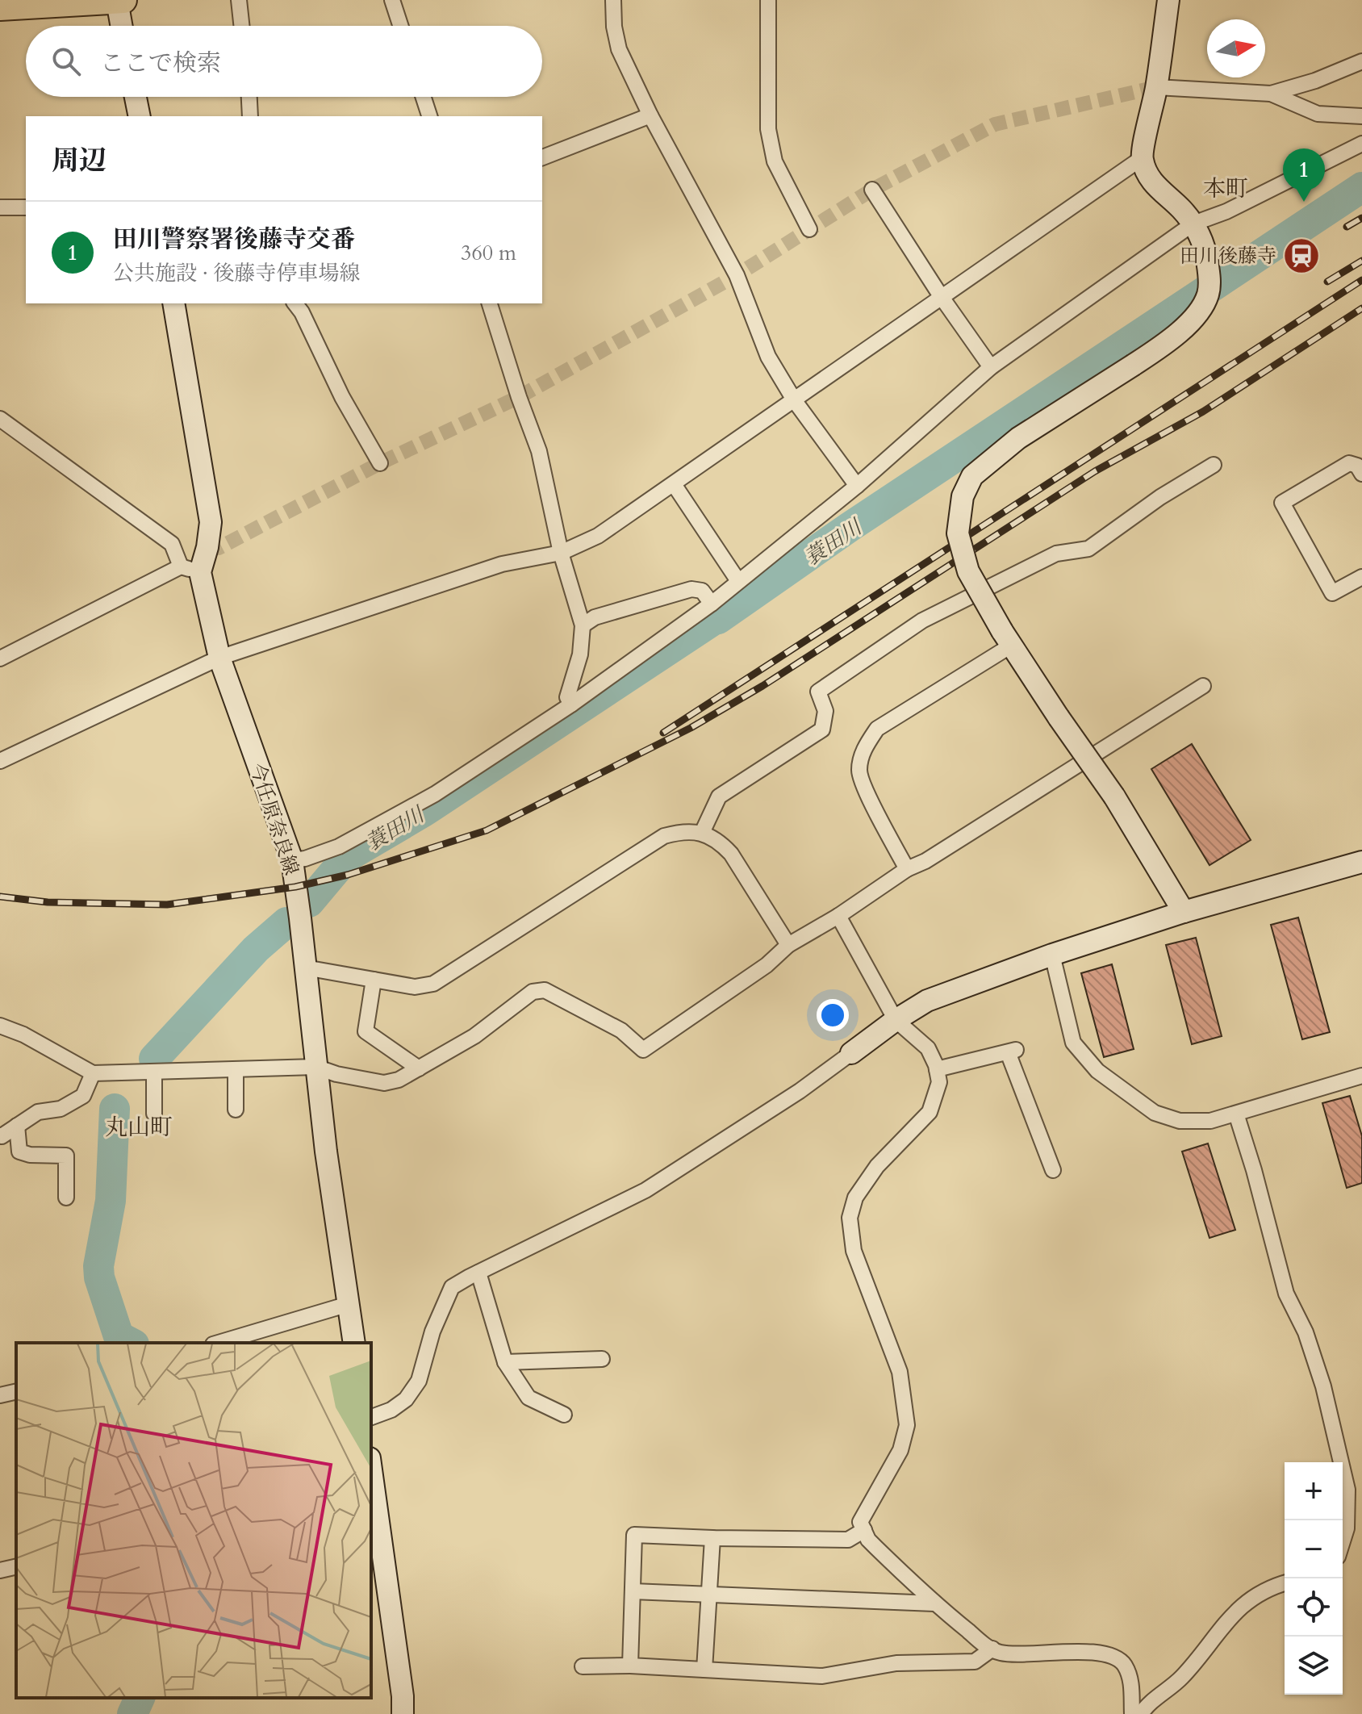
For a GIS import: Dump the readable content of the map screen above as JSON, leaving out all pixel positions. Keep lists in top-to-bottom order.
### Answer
{
  "streets": {
    "main road": ["今任原奈良線"]
  },
  "districts": ["本町", "丸山町"],
  "water": ["蓑田川"],
  "places": {
    "station": ["田川後藤寺"]
  },
  "north": "right",
  "page": {
    "search": "ここで検索",
    "heading": "周辺",
    "pins": "1",
    "list": [
      {
        "mark": "1",
        "name": "田川警察署後藤寺交番",
        "note": "公共施設 · 後藤寺停車場線",
        "value": "360 m"
      }
    ],
    "map_buttons": ["+", "−"]
  }
}
